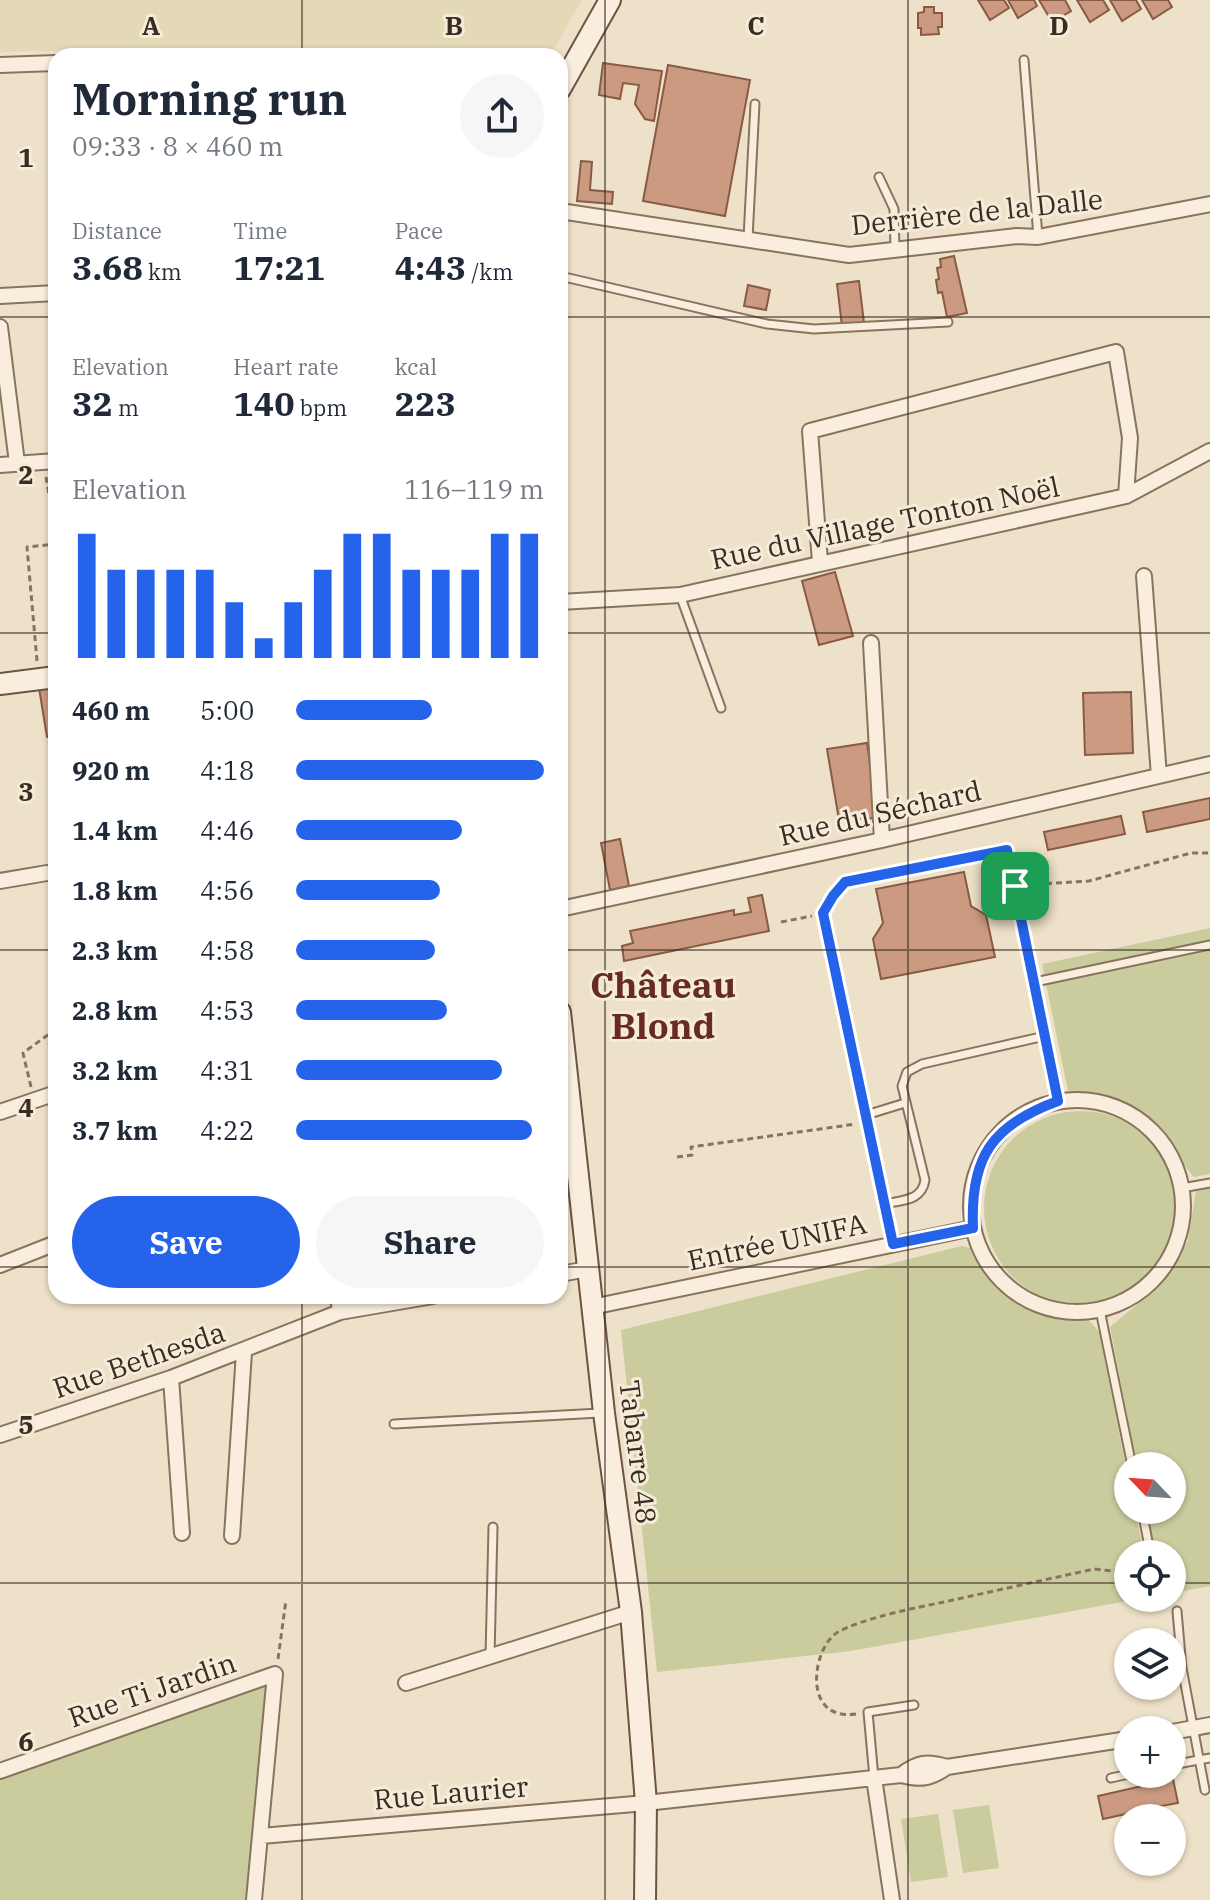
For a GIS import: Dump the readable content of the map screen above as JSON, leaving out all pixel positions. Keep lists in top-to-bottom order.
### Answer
{
  "streets": {
    "street": [
      "Derrière de la Dalle",
      "Rue du Village Tonton Noël",
      "Rue du Séchard",
      "Entrée UNIFA",
      "Rue Bethesda",
      "Tabarre 48",
      "Rue Ti Jardin",
      "Rue Laurier"
    ]
  },
  "crossings": [
    ["Entrée UNIFA", "Tabarre 48"],
    ["Tabarre 48", "Rue Laurier"]
  ],
  "districts": ["Château Blond"],
  "north": "top left",
  "page": {
    "heading": ["Morning run", "09:33 · 8 × 460 m"],
    "stats": [
      ["Distance", "3.68 km"],
      ["Time", "17:21"],
      ["Pace", "4:43 /km"],
      ["Elevation", "32 m"],
      ["Heart rate", "140 bpm"],
      ["kcal", "223"]
    ],
    "chart": ["Elevation", "116–119 m"],
    "list": [
      {
        "name": "460 m",
        "note": "5:00"
      },
      {
        "name": "920 m",
        "note": "4:18"
      },
      {
        "name": "1.4 km",
        "note": "4:46"
      },
      {
        "name": "1.8 km",
        "note": "4:56"
      },
      {
        "name": "2.3 km",
        "note": "4:58"
      },
      {
        "name": "2.8 km",
        "note": "4:53"
      },
      {
        "name": "3.2 km",
        "note": "4:31"
      },
      {
        "name": "3.7 km",
        "note": "4:22"
      }
    ],
    "buttons": ["Save", "Share"],
    "map_buttons": ["+", "−"]
  },
  "grid": {
    "columns": [
      "A",
      "B",
      "C",
      "D"
    ],
    "rows": [
      "1",
      "2",
      "3",
      "4",
      "5",
      "6"
    ]
  }
}
